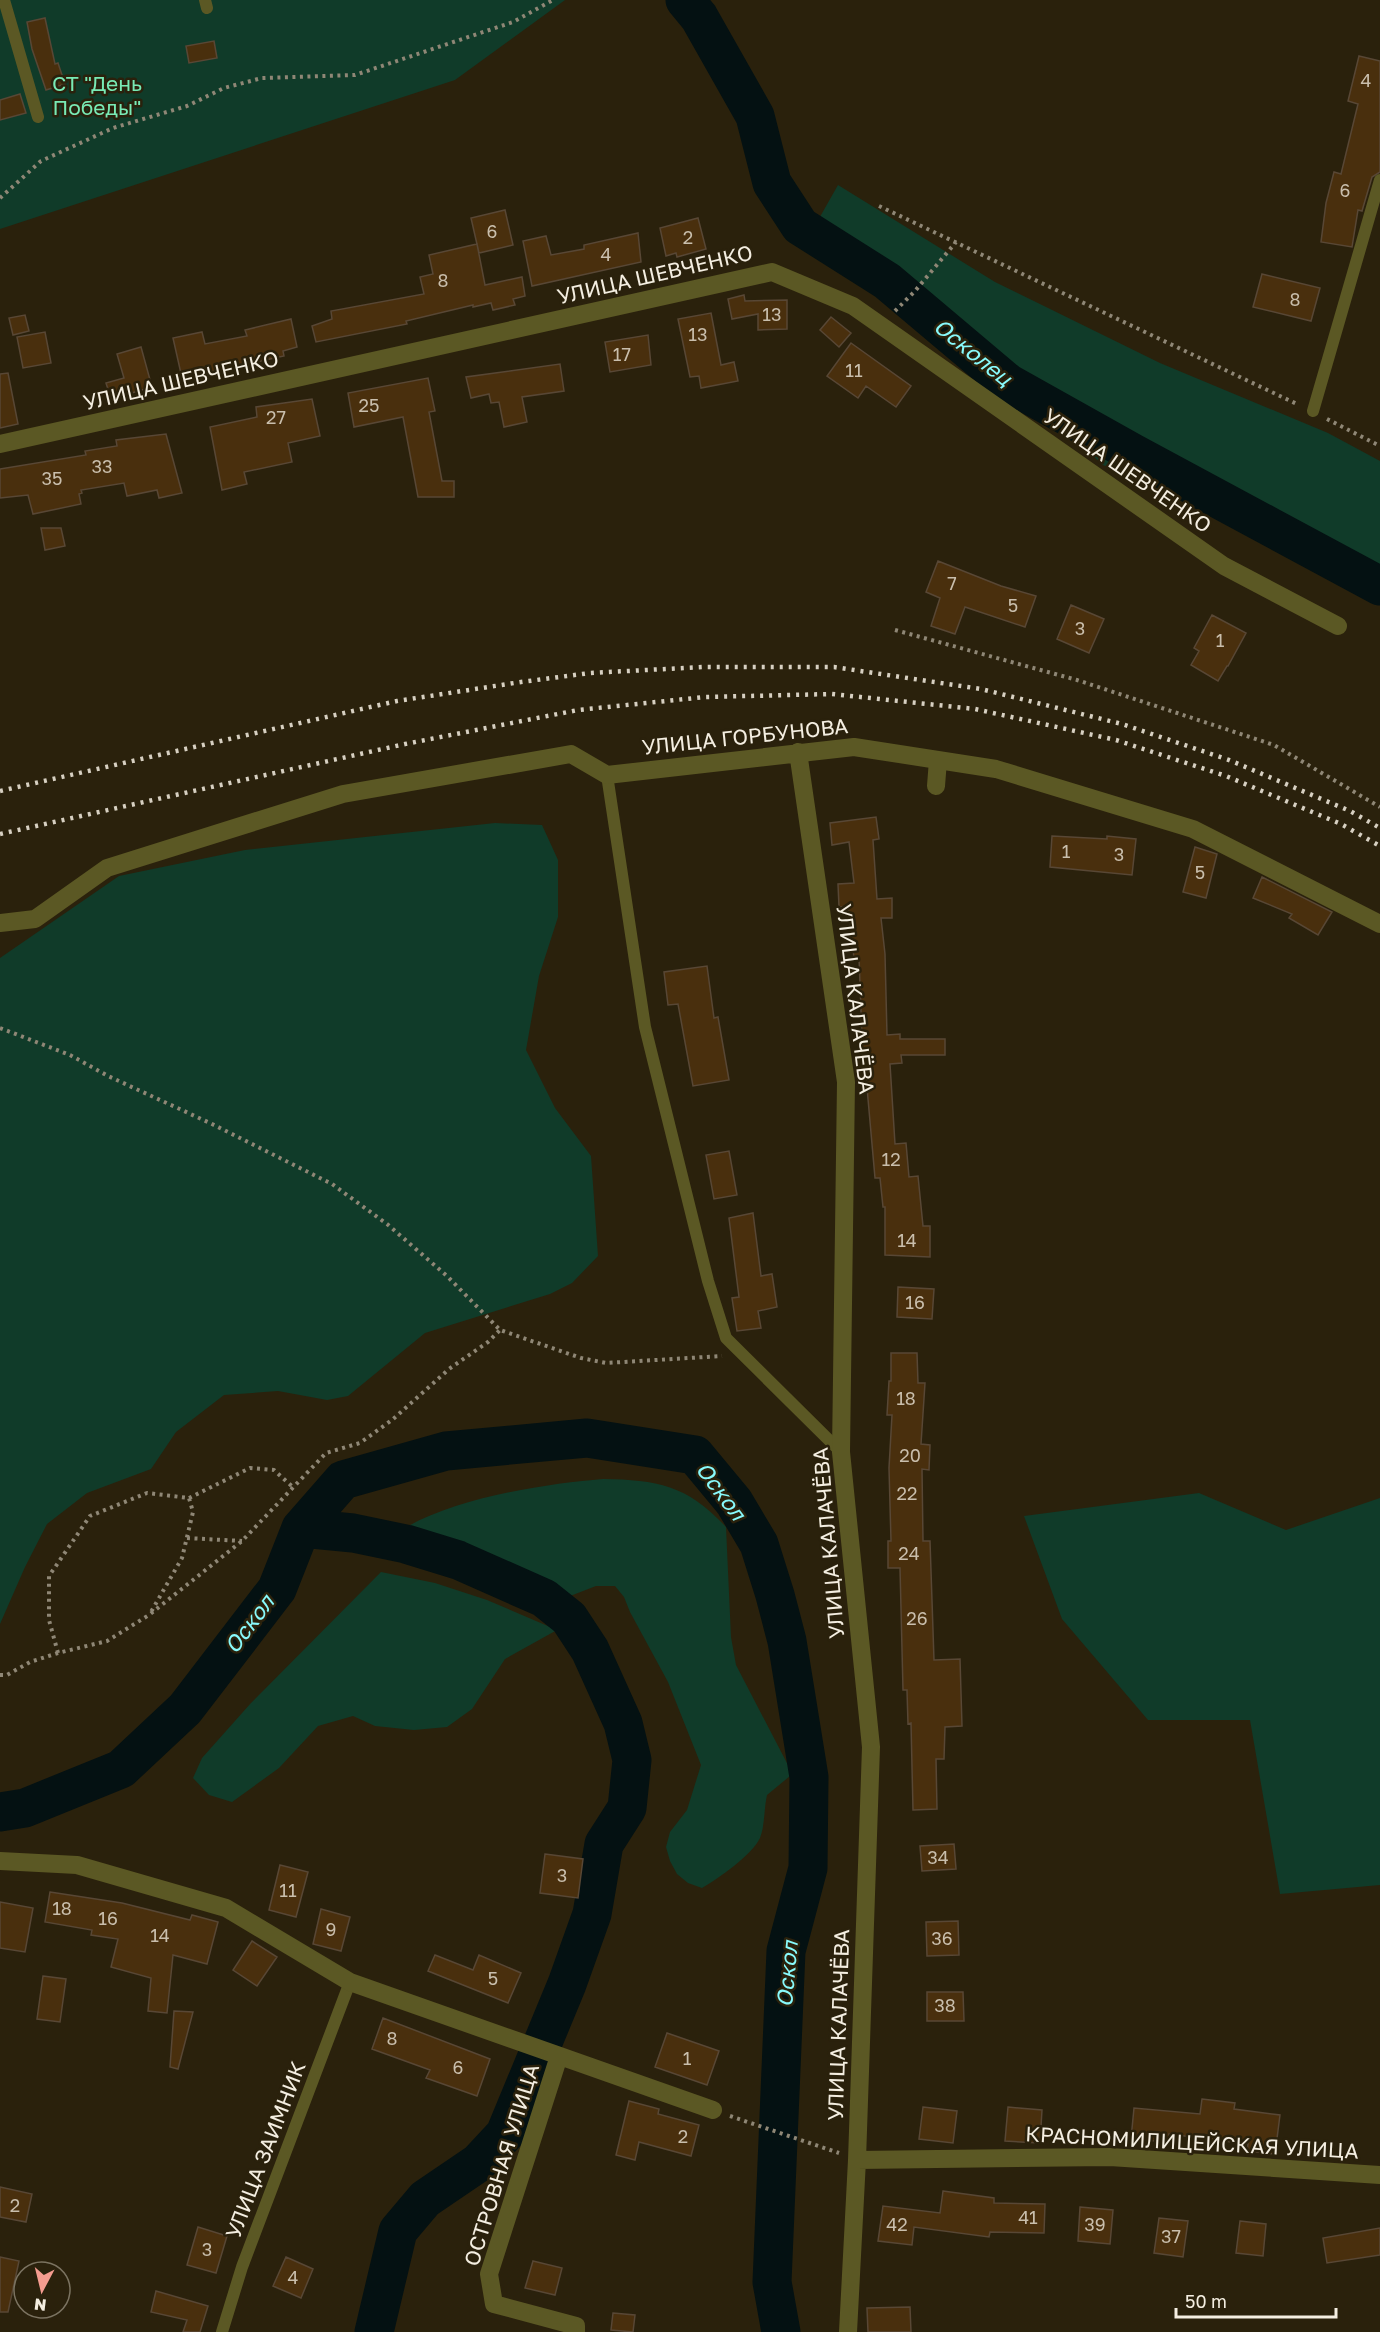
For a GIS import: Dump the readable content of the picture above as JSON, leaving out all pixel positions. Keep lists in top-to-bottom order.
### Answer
{
  "streets": {
    "street": [
      "УЛИЦА ШЕВЧЕНКО",
      "УЛИЦА ГОРБУНОВА",
      "УЛИЦА КАЛАЧЁВА",
      "КРАСНОМИЛИЦЕЙСКАЯ УЛИЦА",
      "ОСТРОВНАЯ УЛИЦА"
    ],
    "lane": ["УЛИЦА ЗАИМНИК"]
  },
  "crossings": [
    ["УЛИЦА ГОРБУНОВА", "УЛИЦА КАЛАЧЁВА"],
    ["УЛИЦА КАЛАЧЁВА", "КРАСНОМИЛИЦЕЙСКАЯ УЛИЦА"]
  ],
  "water": ["Осколец", "Оскол"],
  "parks": ["СТ \"День Победы\""],
  "house_numbers": [
    "4",
    "6",
    "6",
    "2",
    "4",
    "8",
    "8",
    "13",
    "13",
    "17",
    "11",
    "25",
    "27",
    "33",
    "35",
    "7",
    "5",
    "3",
    "1",
    "1",
    "3",
    "5",
    "12",
    "14",
    "16",
    "18",
    "20",
    "22",
    "24",
    "26",
    "34",
    "3",
    "11",
    "18",
    "16",
    "9",
    "14",
    "36",
    "5",
    "38",
    "8",
    "1",
    "6",
    "2",
    "2",
    "41",
    "42",
    "39",
    "37",
    "3",
    "4"
  ],
  "scale_bar": "50 m",
  "north": "bottom"
}
